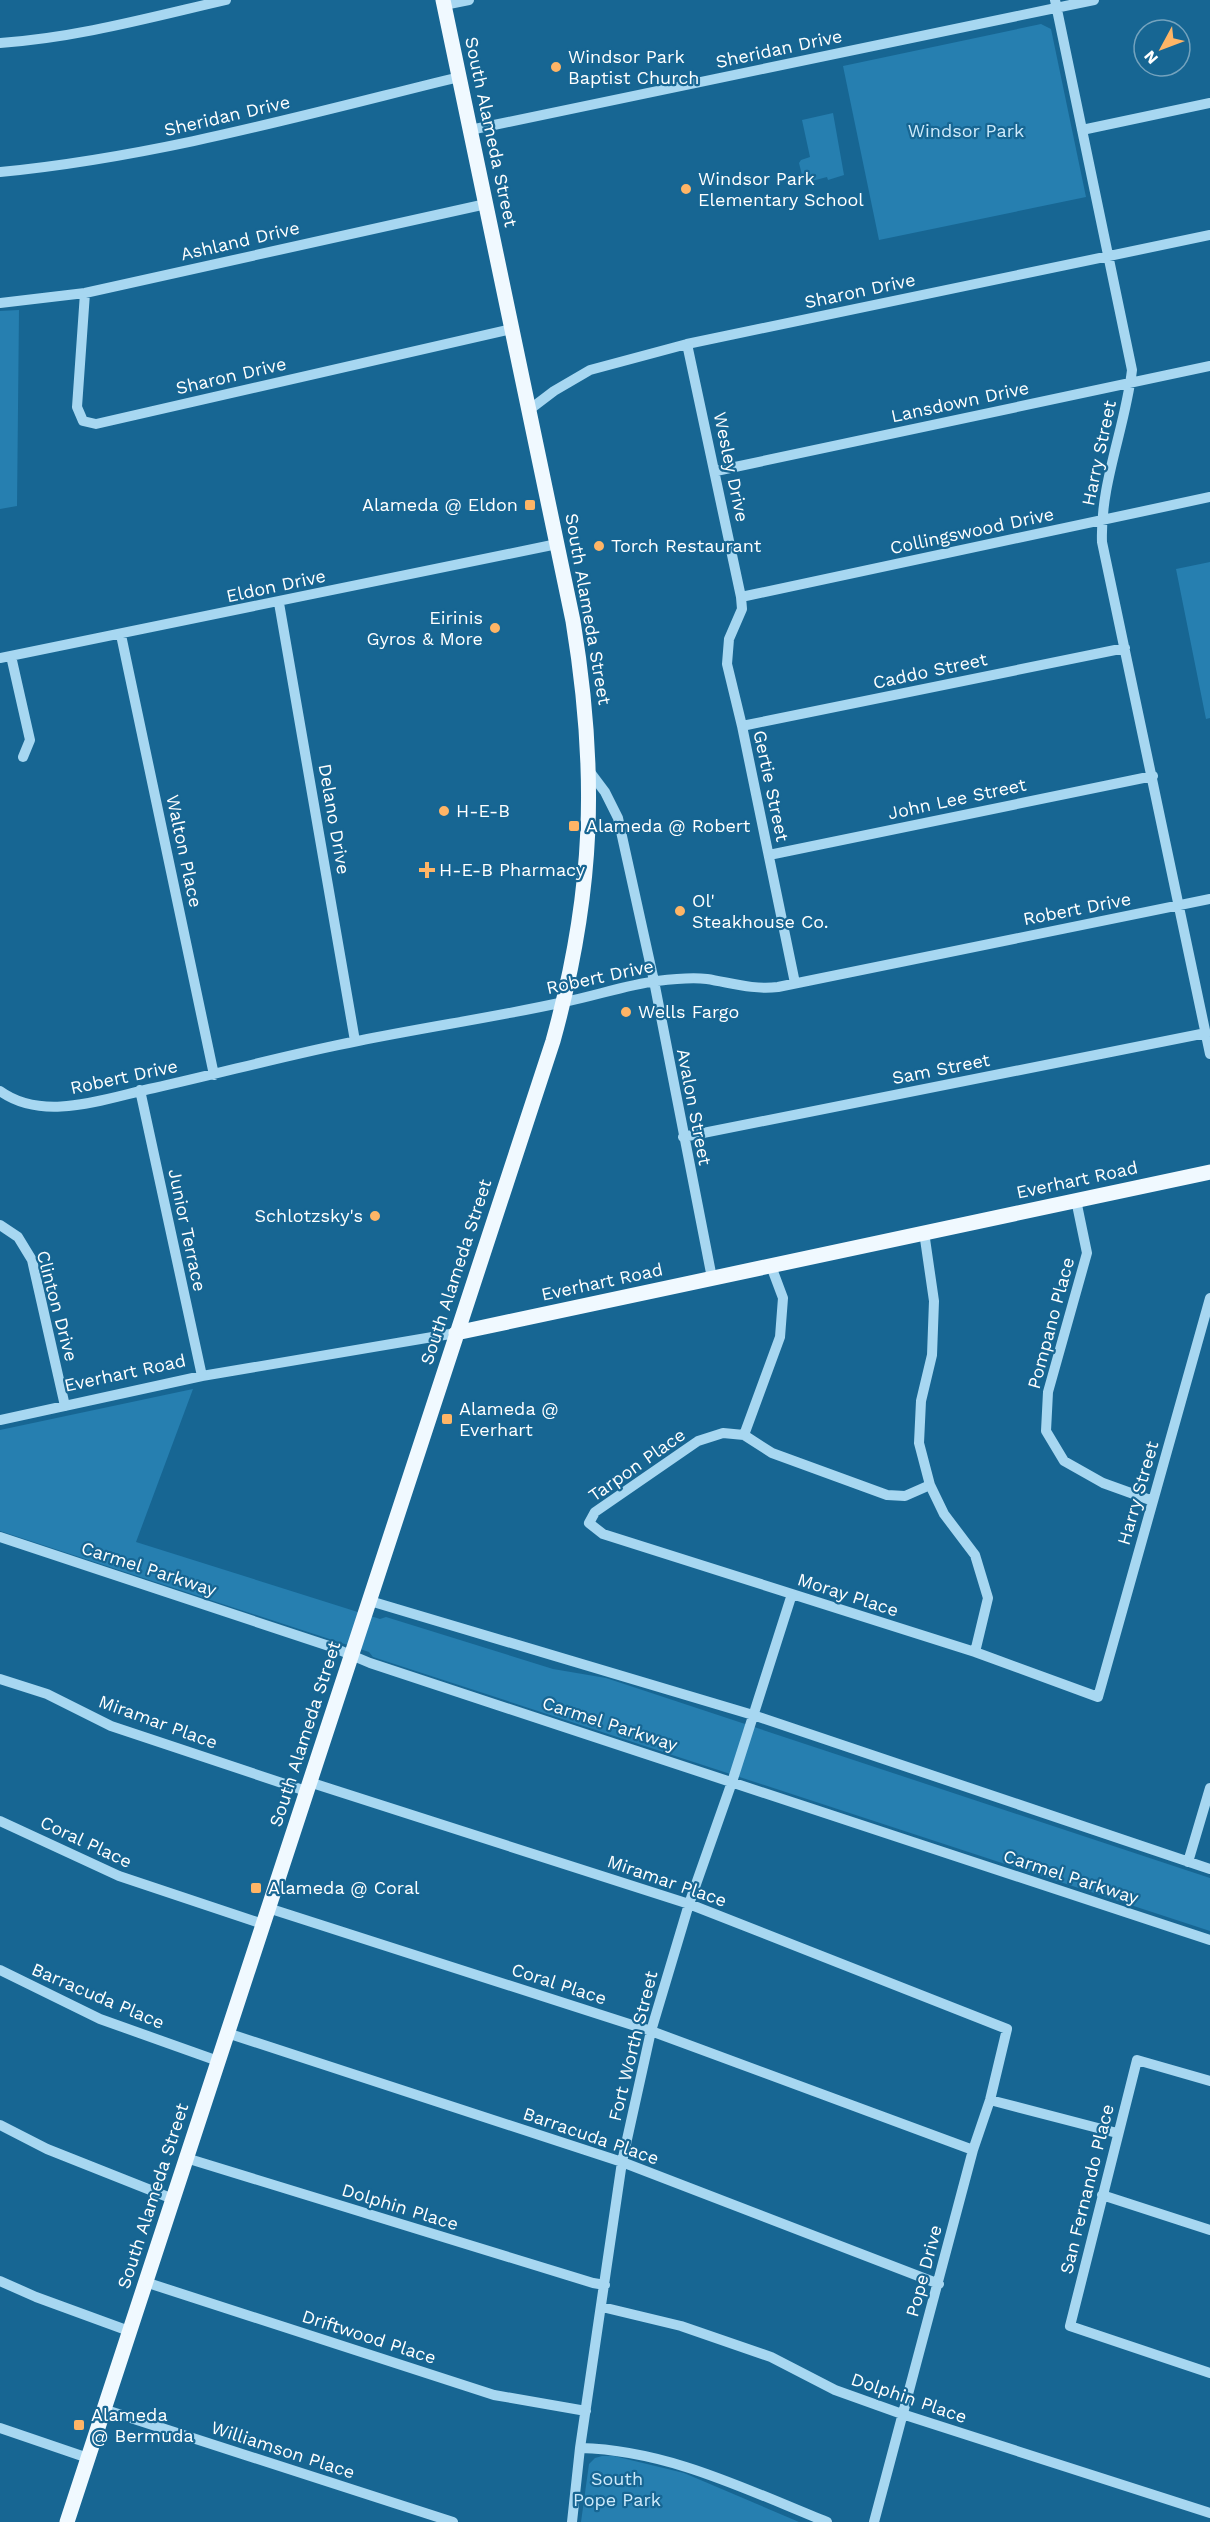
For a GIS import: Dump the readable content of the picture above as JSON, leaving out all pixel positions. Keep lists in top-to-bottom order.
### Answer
{
  "streets": {
    "main road": ["South Alameda Street", "Everhart Road"],
    "street": [
      "Sheridan Drive",
      "Ashland Drive",
      "Sharon Drive",
      "Lansdown Drive",
      "Harry Street",
      "Wesley Drive",
      "Collingswood Drive",
      "Eldon Drive",
      "Caddo Street",
      "Gertie Street",
      "John Lee Street",
      "Delano Drive",
      "Walton Place",
      "Robert Drive",
      "Sam Street",
      "Avalon Street",
      "Junior Terrace",
      "Clinton Drive",
      "Pompano Place",
      "Tarpon Place",
      "Carmel Parkway",
      "Moray Place",
      "Miramar Place",
      "Coral Place",
      "Barracuda Place",
      "Fort Worth Street",
      "San Fernando Place",
      "Dolphin Place",
      "Pope Drive",
      "Driftwood Place",
      "Williamson Place"
    ]
  },
  "crossings": [
    ["Sheridan Drive", "South Alameda Street"],
    ["Sheridan Drive", "Harry Street"],
    ["South Alameda Street", "Ashland Drive"],
    ["South Alameda Street", "Sharon Drive"],
    ["South Alameda Street", "Eldon Drive"],
    ["South Alameda Street", "Robert Drive"],
    ["South Alameda Street", "Avalon Street"],
    ["South Alameda Street", "Everhart Road"],
    ["South Alameda Street", "Carmel Parkway"],
    ["South Alameda Street", "Miramar Place"],
    ["South Alameda Street", "Coral Place"],
    ["South Alameda Street", "Barracuda Place"],
    ["South Alameda Street", "Dolphin Place"],
    ["South Alameda Street", "Driftwood Place"],
    ["South Alameda Street", "Williamson Place"],
    ["Ashland Drive", "Sharon Drive"],
    ["Sharon Drive", "Harry Street"],
    ["Sharon Drive", "Wesley Drive"],
    ["Lansdown Drive", "Harry Street"],
    ["Lansdown Drive", "Wesley Drive"],
    ["Harry Street", "Collingswood Drive"],
    ["Harry Street", "Caddo Street"],
    ["Harry Street", "John Lee Street"],
    ["Harry Street", "Robert Drive"],
    ["Harry Street", "Sam Street"],
    ["Harry Street", "Pompano Place"],
    ["Harry Street", "Moray Place"],
    ["Wesley Drive", "Collingswood Drive"],
    ["Wesley Drive", "Gertie Street"],
    ["Collingswood Drive", "Gertie Street"],
    ["Eldon Drive", "Delano Drive"],
    ["Eldon Drive", "Walton Place"],
    ["Caddo Street", "Gertie Street"],
    ["Gertie Street", "John Lee Street"],
    ["Gertie Street", "Robert Drive"],
    ["Delano Drive", "Robert Drive"],
    ["Walton Place", "Robert Drive"],
    ["Robert Drive", "Avalon Street"],
    ["Robert Drive", "Junior Terrace"],
    ["Sam Street", "Avalon Street"],
    ["Avalon Street", "Everhart Road"],
    ["Everhart Road", "Junior Terrace"],
    ["Everhart Road", "Clinton Drive"],
    ["Everhart Road", "Pompano Place"],
    ["Tarpon Place", "Moray Place"],
    ["Carmel Parkway", "Fort Worth Street"],
    ["Moray Place", "Fort Worth Street"],
    ["Miramar Place", "Fort Worth Street"],
    ["Miramar Place", "Pope Drive"],
    ["Coral Place", "Fort Worth Street"],
    ["Coral Place", "Pope Drive"],
    ["Barracuda Place", "Fort Worth Street"],
    ["Barracuda Place", "Pope Drive"],
    ["Fort Worth Street", "Dolphin Place"],
    ["Fort Worth Street", "Driftwood Place"],
    ["Dolphin Place", "Pope Drive"]
  ],
  "parks": ["Windsor Park", "South Pope Park"],
  "places": {
    "other": [
      "Windsor Park Baptist Church",
      "Windsor Park Elementary School",
      "Torch Restaurant",
      "Eirinis Gyros & More",
      "H-E-B",
      "Ol' Steakhouse Co.",
      "Wells Fargo",
      "Schlotzsky's"
    ],
    "transit": [
      "Alameda @ Eldon",
      "Alameda @ Robert",
      "Alameda @ Everhart",
      "Alameda @ Coral",
      "Alameda @ Bermuda"
    ],
    "health": ["H-E-B Pharmacy"]
  },
  "north": "bottom left"
}
